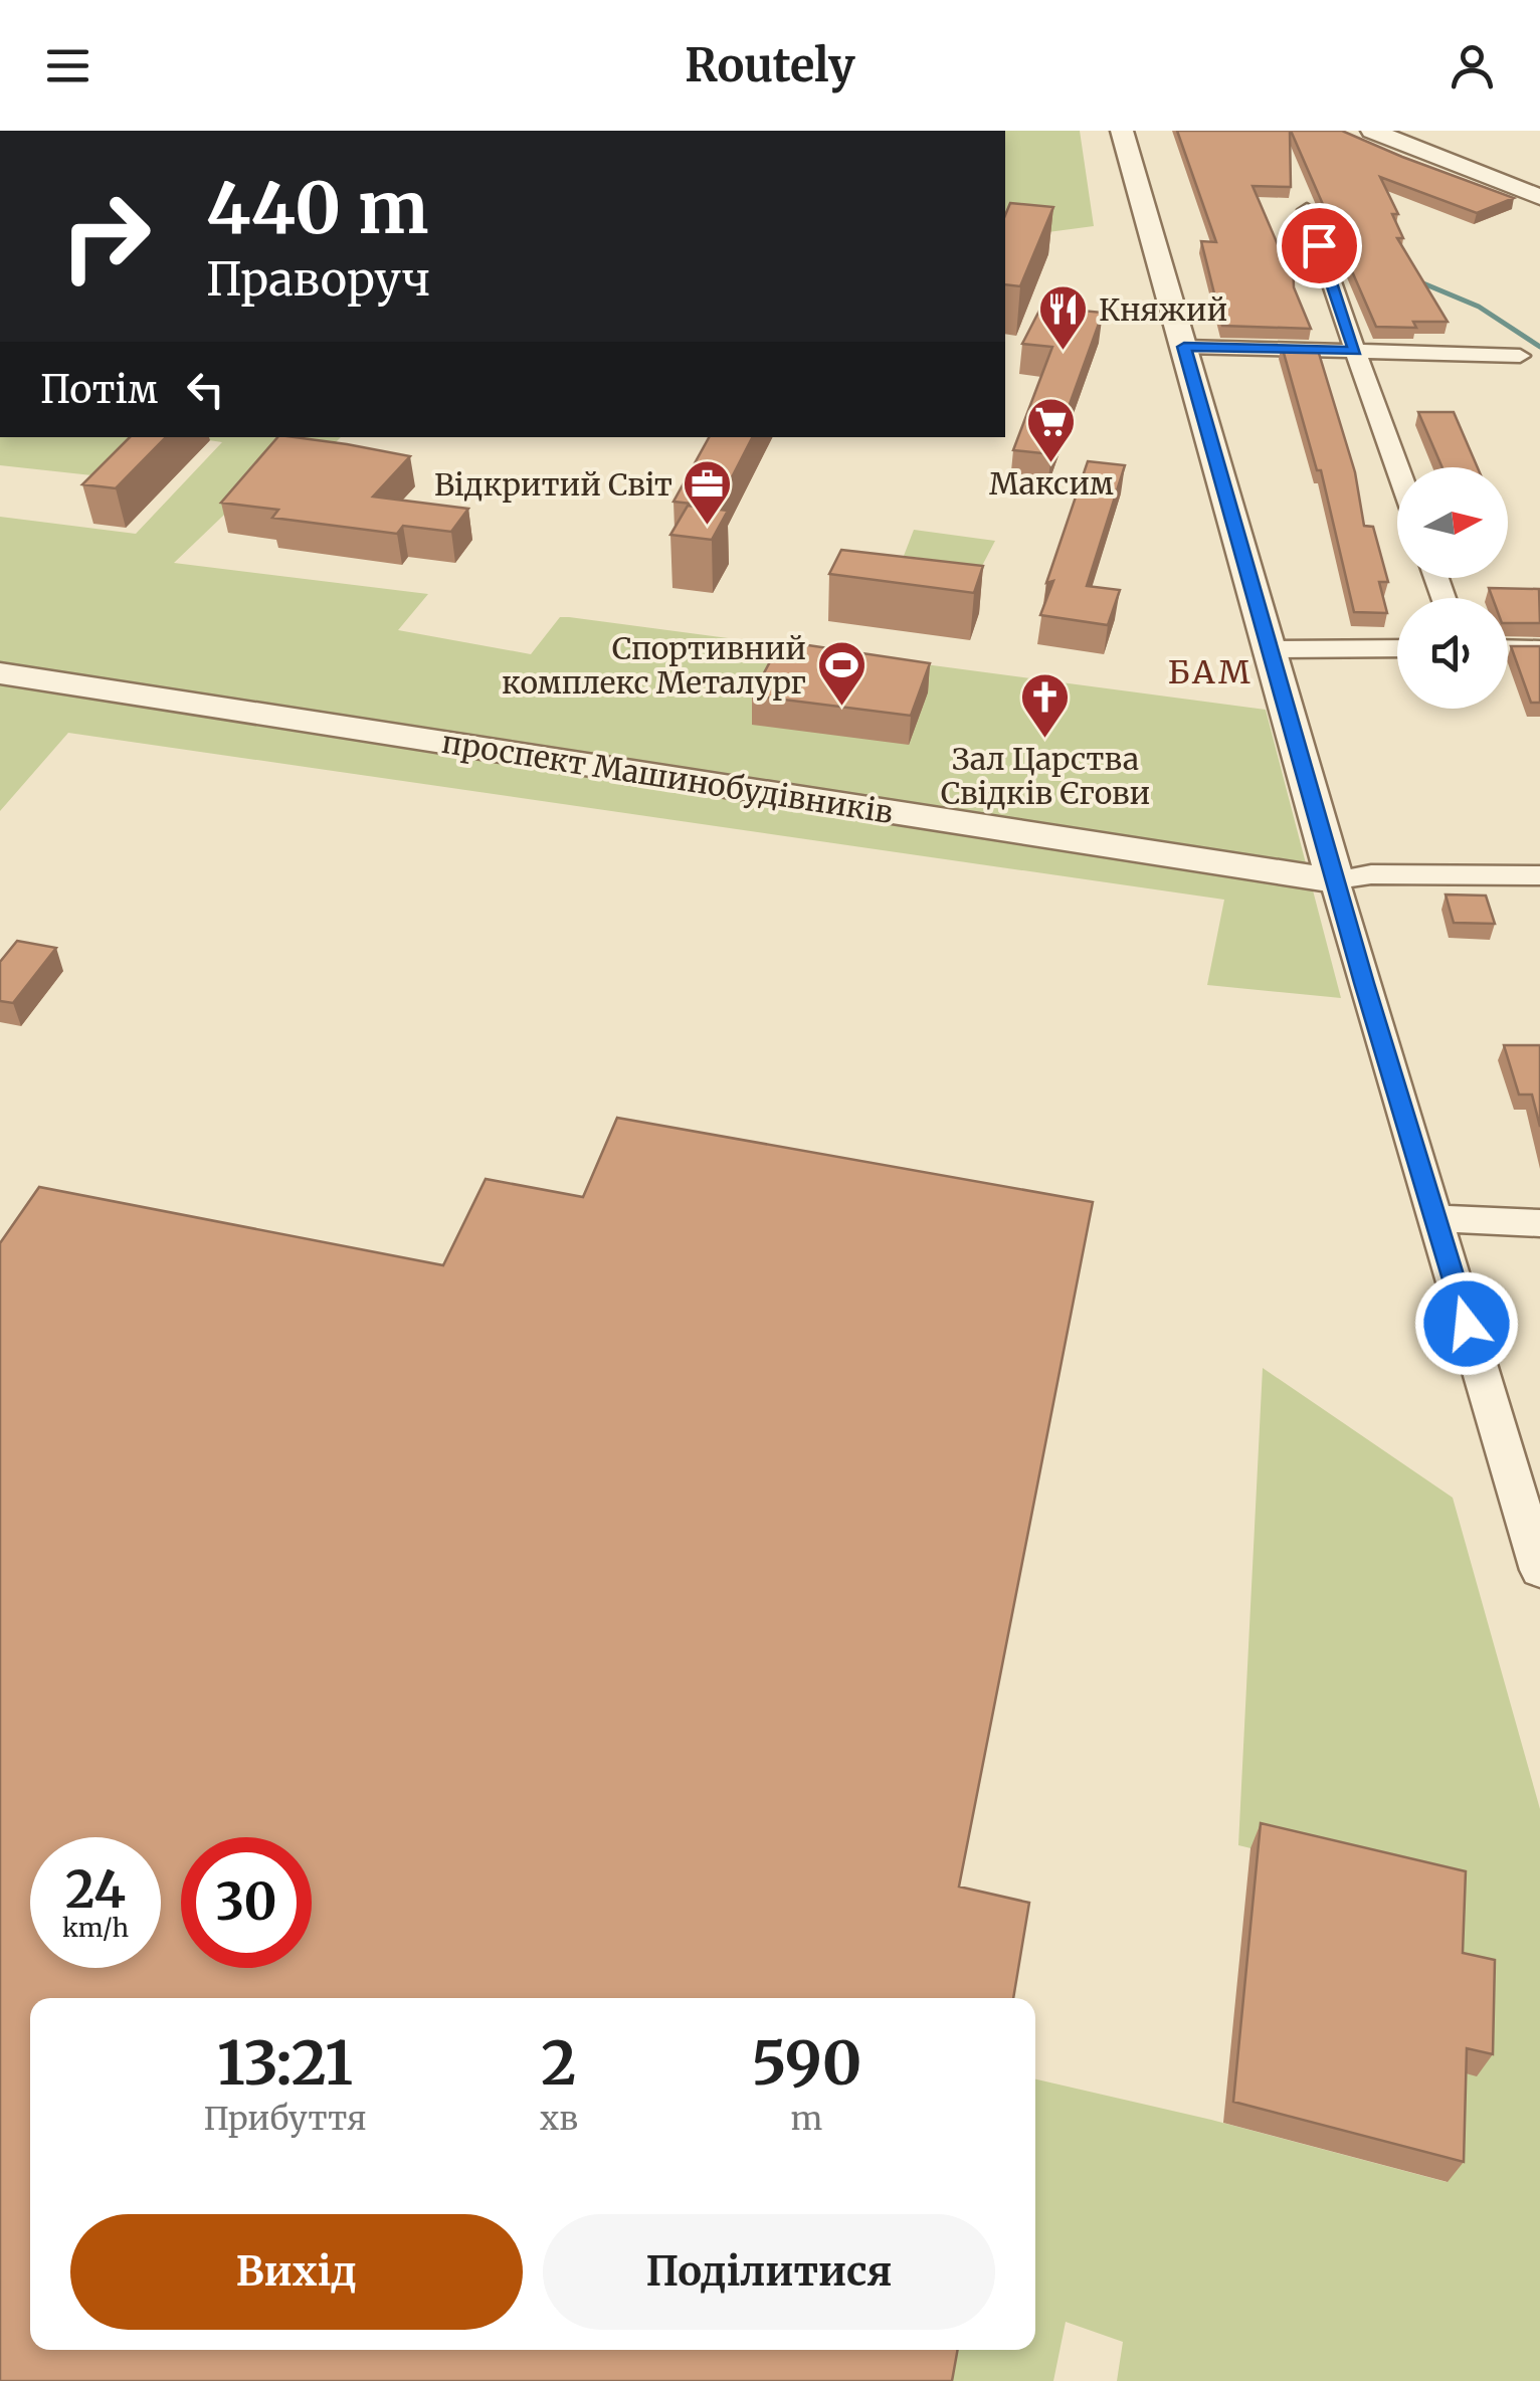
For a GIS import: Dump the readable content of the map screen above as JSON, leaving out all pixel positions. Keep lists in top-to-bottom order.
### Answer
{
  "streets": {
    "street": ["проспект Машинобудівників"]
  },
  "districts": ["БАМ"],
  "places": {
    "restaurant": ["Княжий"],
    "supermarket": ["Максим"],
    "office": ["Відкритий Світ"],
    "sports": ["Спортивний комплекс Металург"],
    "church": ["Зал Царства Свідків Єгови"]
  },
  "north": "right",
  "page": {
    "header": "Routely",
    "turn": ["440 m", "Праворуч"],
    "then": "Потім",
    "speed": "24 km/h",
    "limit": "30",
    "eta": [
      "13:21",
      "Прибуття",
      "2",
      "хв",
      "590",
      "m"
    ],
    "buttons": ["Вихід", "Поділитися"]
  }
}
